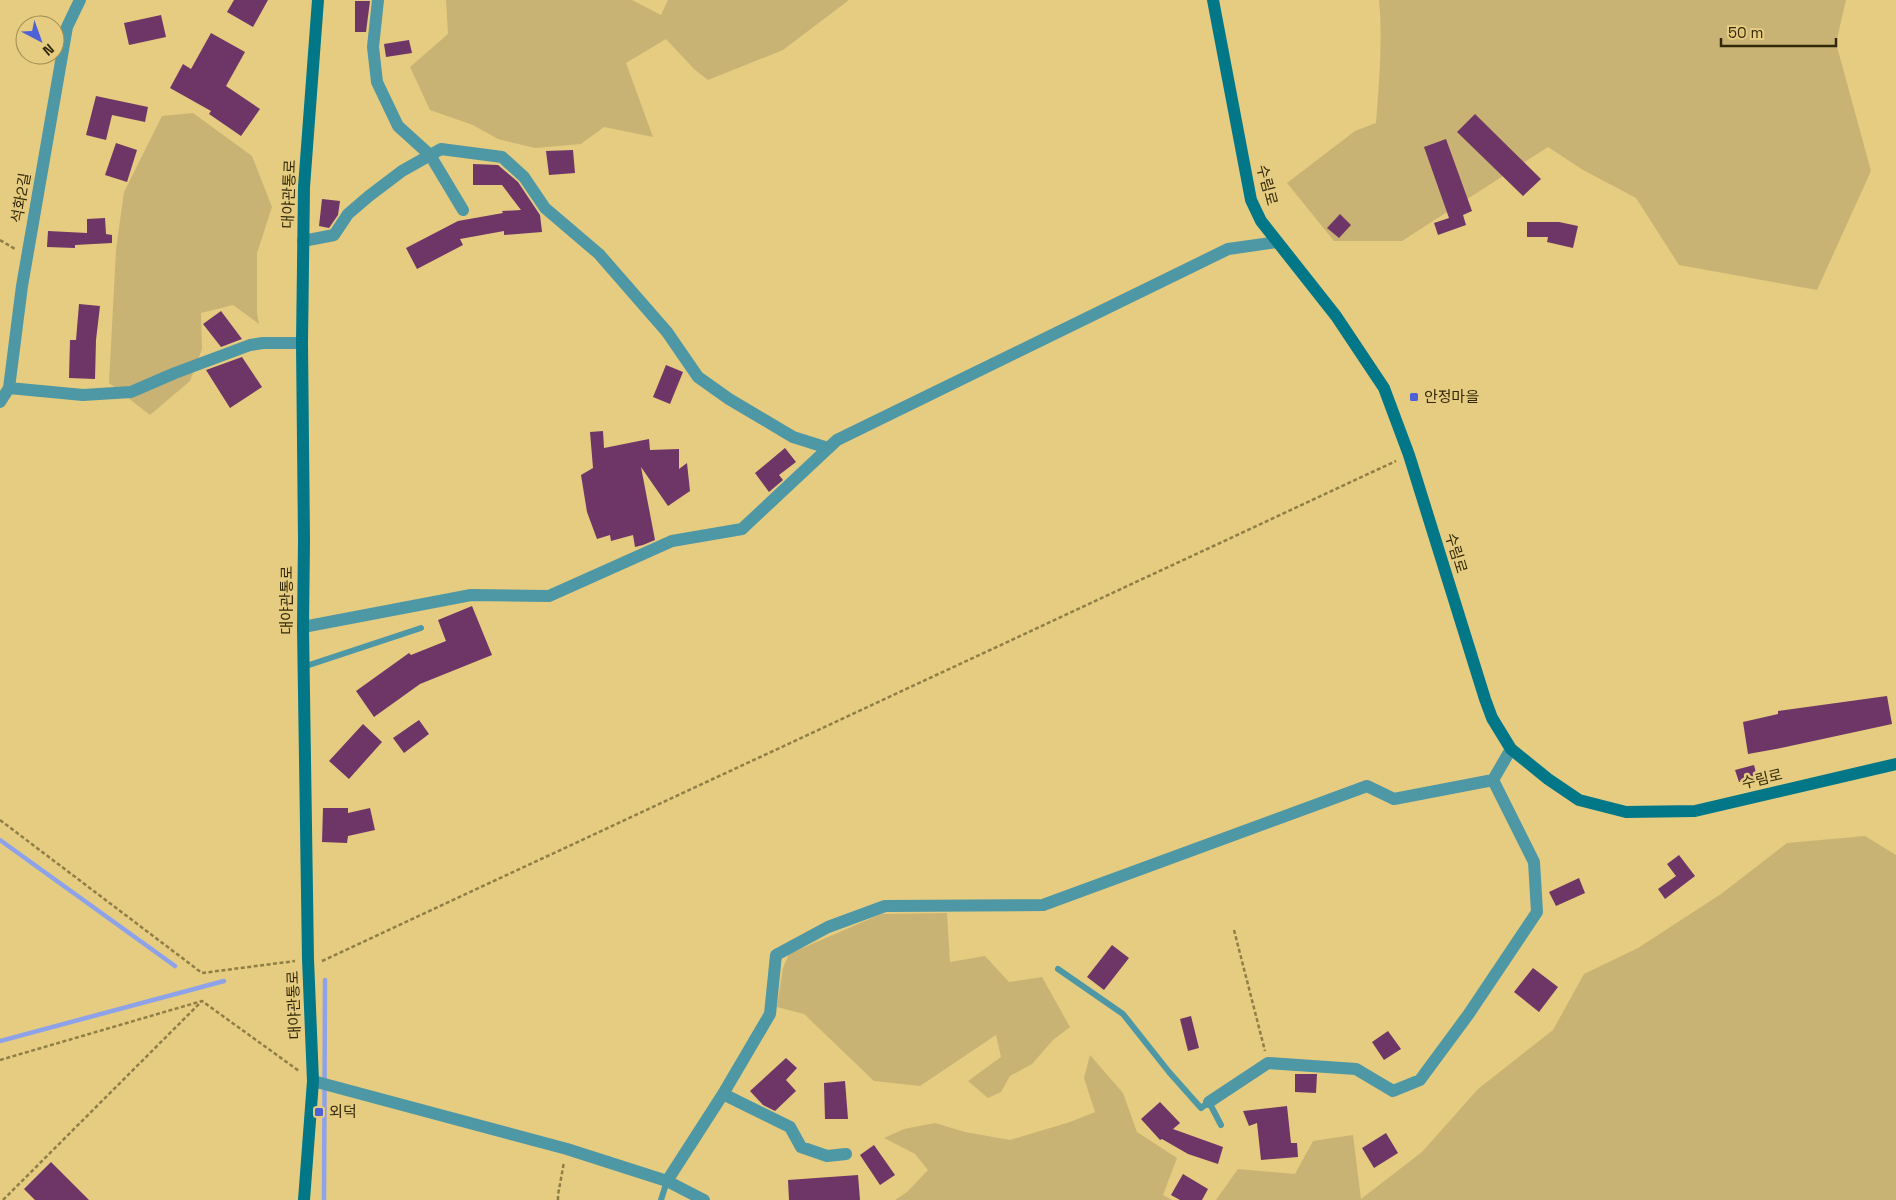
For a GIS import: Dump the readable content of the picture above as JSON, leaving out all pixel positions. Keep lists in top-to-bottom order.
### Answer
{
  "streets": {
    "main road": ["수림로", "대야관통로"],
    "street": ["석화2길"]
  },
  "places": {
    "transit": ["안정마을", "외덕"]
  },
  "scale_bar": "50 m",
  "north": "bottom right"
}
